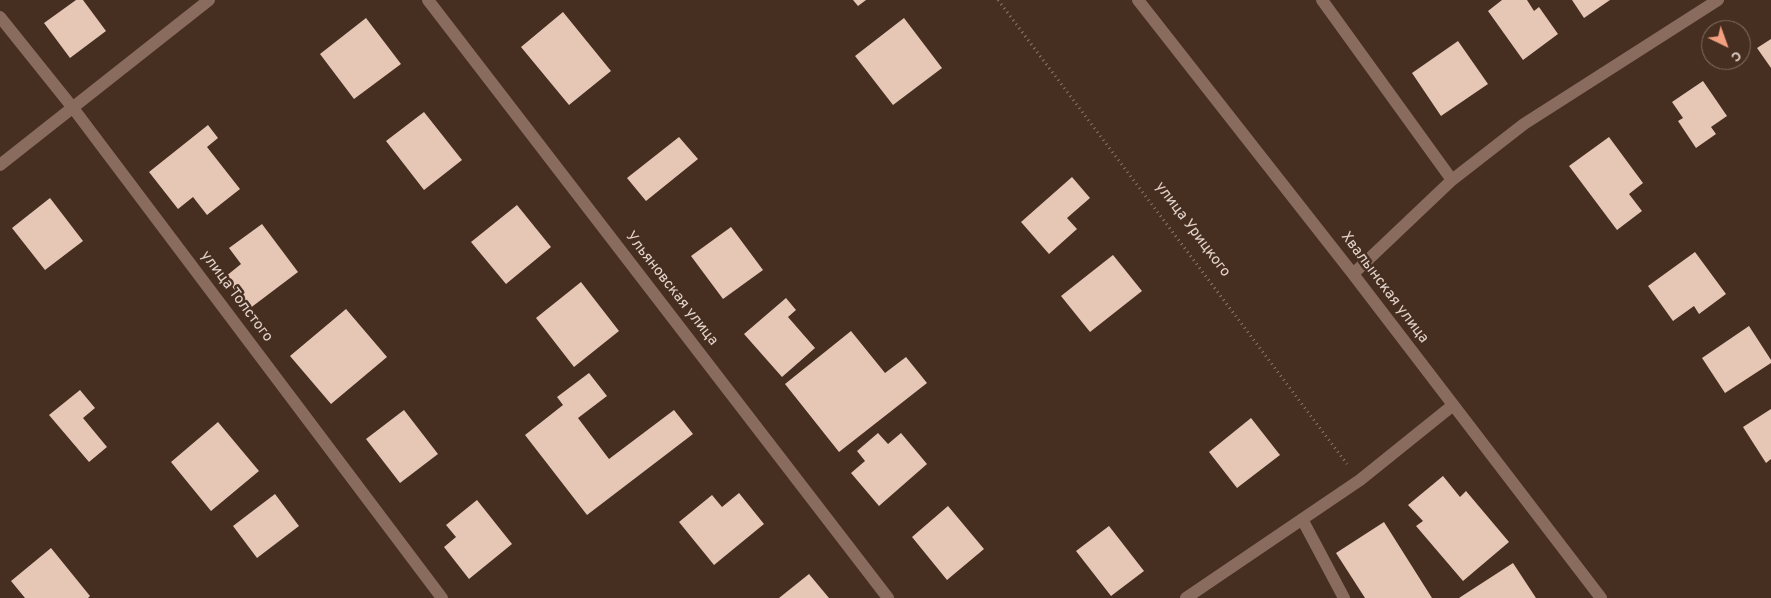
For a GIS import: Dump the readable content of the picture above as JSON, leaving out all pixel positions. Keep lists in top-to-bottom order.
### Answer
{
  "streets": {
    "street": ["Хвалынская улица", "Ульяновская улица", "улица Толстого"],
    "path": ["улица Урицкого"]
  },
  "north": "bottom right"
}
